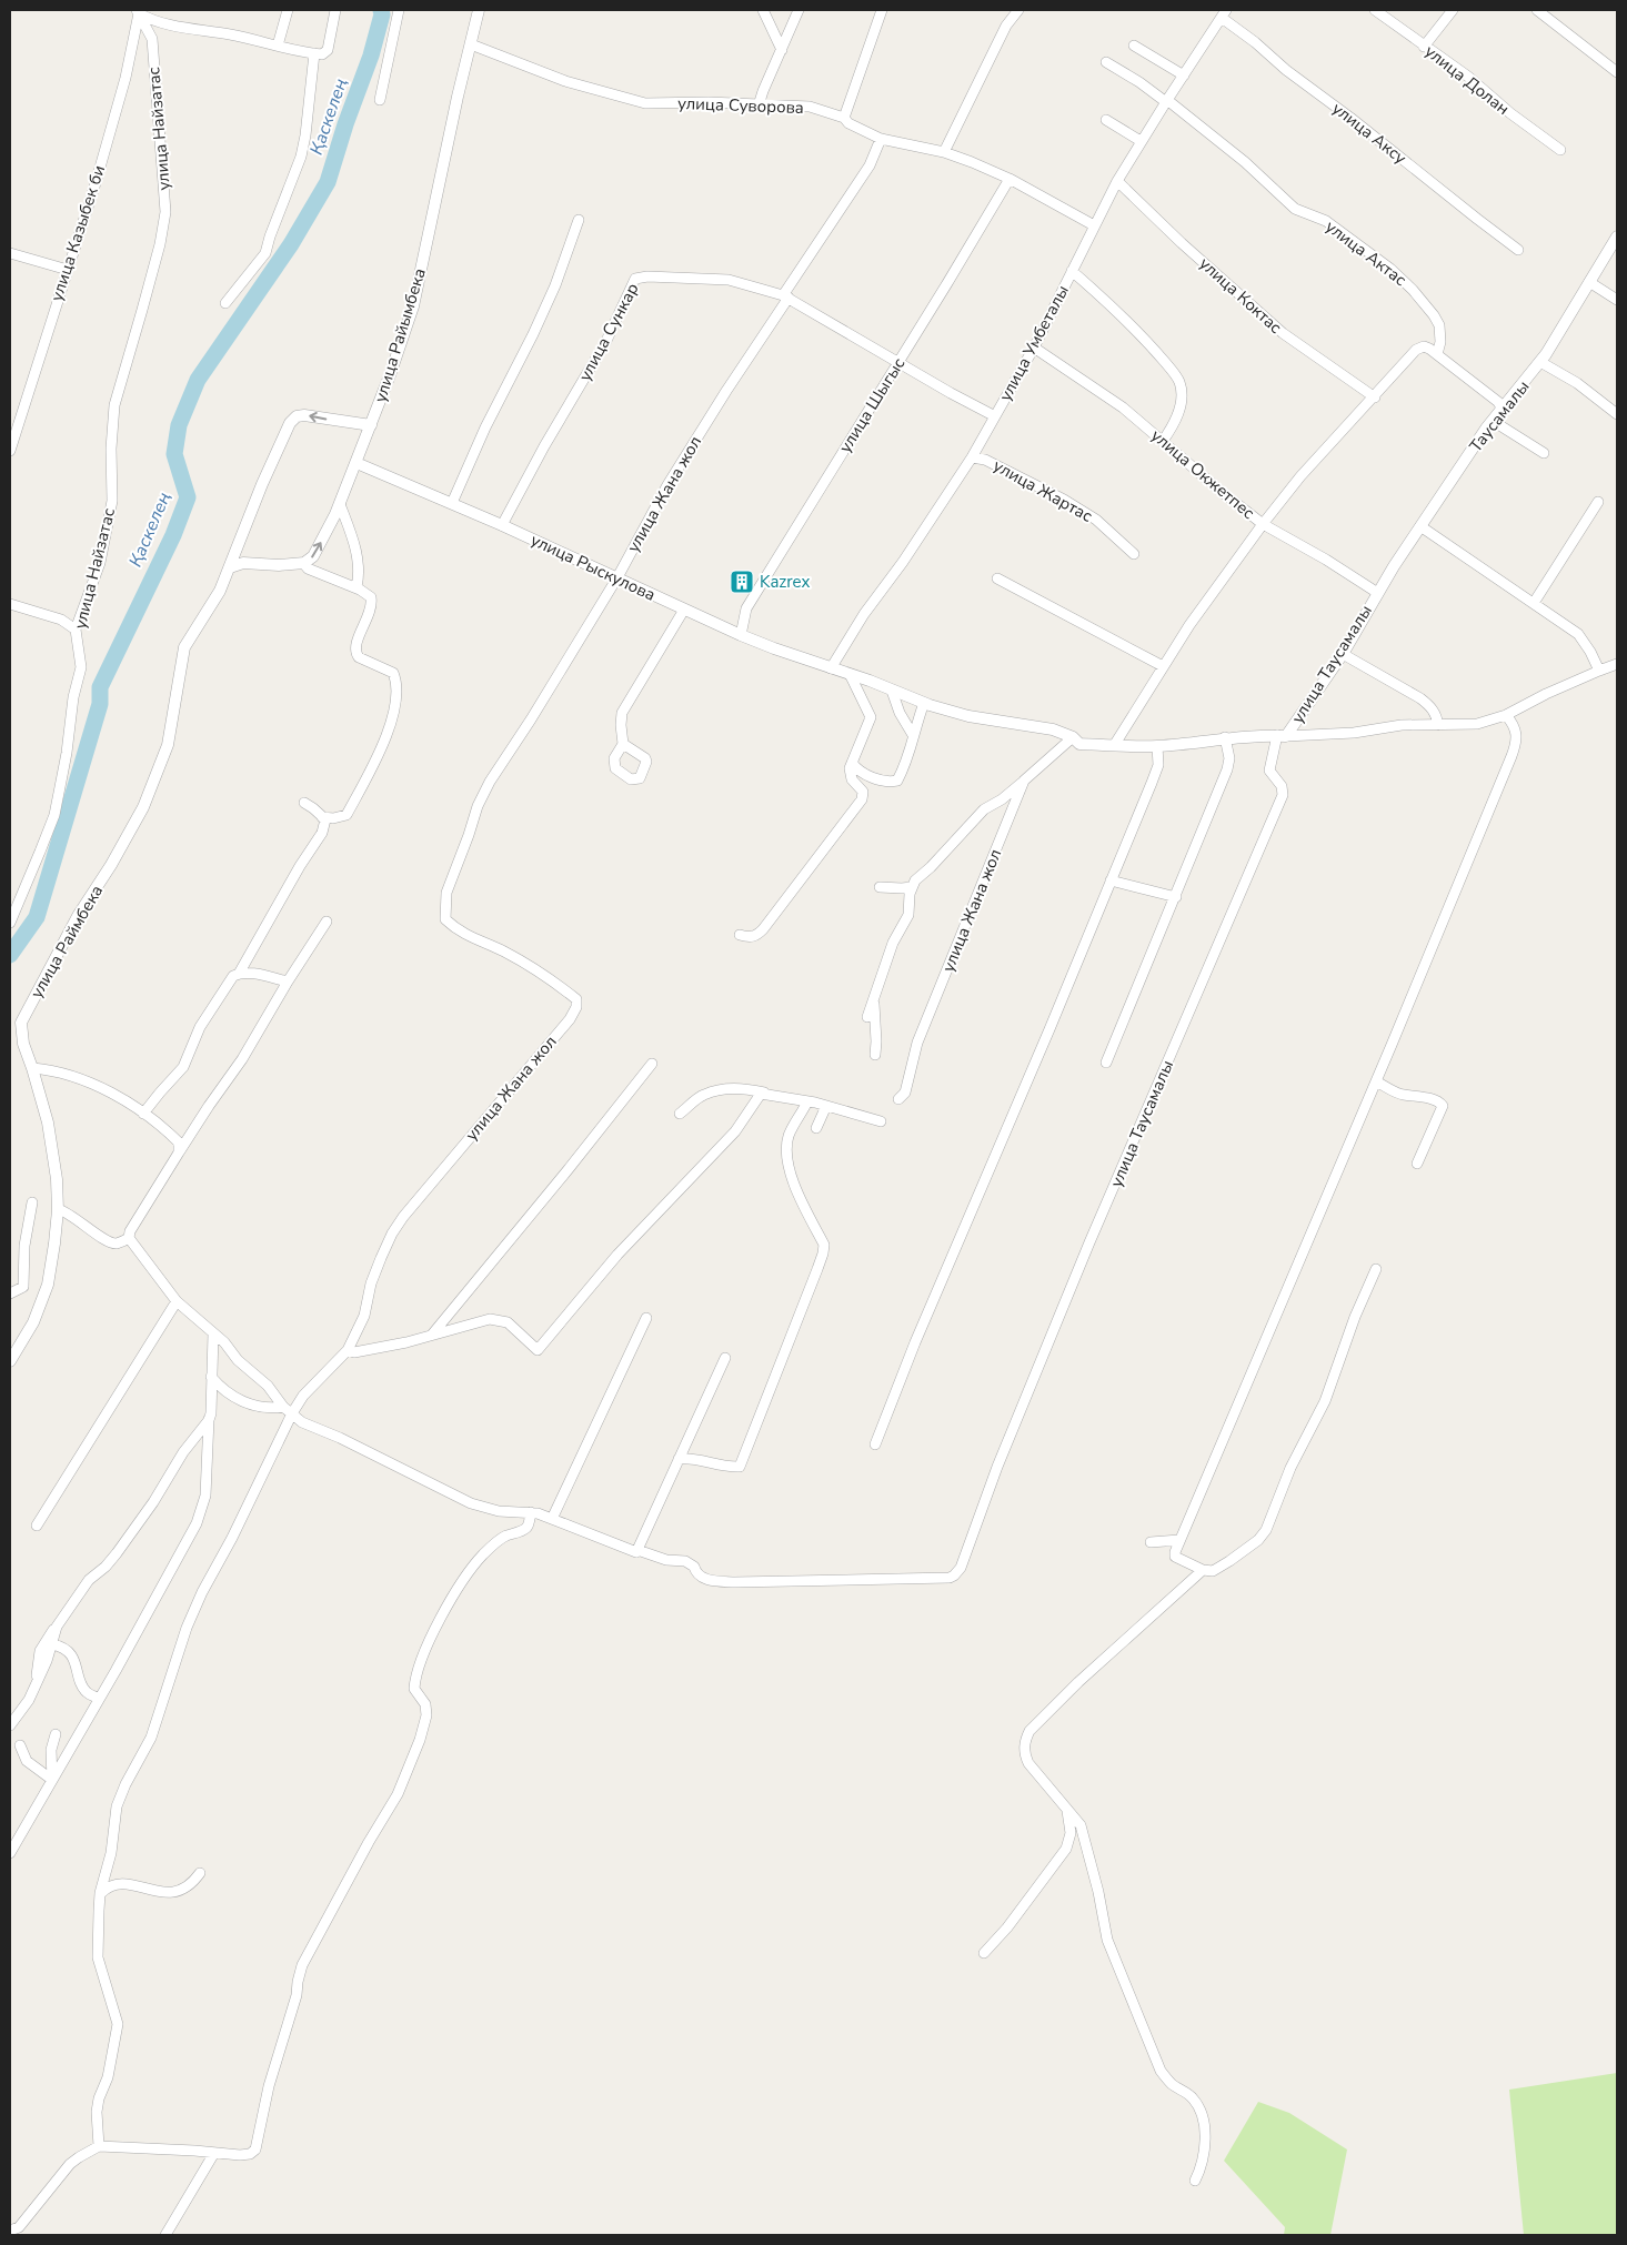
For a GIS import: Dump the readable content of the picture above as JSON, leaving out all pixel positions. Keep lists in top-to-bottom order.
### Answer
{
  "streets": {
    "street": [
      "улица Долан",
      "улица Суворова",
      "улица Найзатас",
      "улица Аксу",
      "улица Казыбек би",
      "улица Актас",
      "улица Коктас",
      "улица Сункар",
      "улица Райымбека",
      "улица Умбеталы",
      "улица Шыгыс",
      "Таусамалы",
      "улица Окжетпес",
      "улица Жартас",
      "улица Жана жол",
      "улица Рыскулова",
      "улица Таусамалы",
      "улица Раймбека"
    ]
  },
  "crossings": [
    ["улица Суворова", "улица Райымбека"],
    ["улица Суворова", "улица Умбеталы"],
    ["улица Суворова", "улица Шыгыс"],
    ["улица Суворова", "улица Жана жол"],
    ["улица Найзатас", "улица Казыбек би"],
    ["улица Аксу", "улица Умбеталы"],
    ["улица Актас", "улица Умбеталы"],
    ["улица Коктас", "улица Умбеталы"],
    ["улица Сункар", "улица Умбеталы"],
    ["улица Сункар", "улица Шыгыс"],
    ["улица Сункар", "улица Жана жол"],
    ["улица Сункар", "улица Рыскулова"],
    ["улица Умбеталы", "улица Окжетпес"],
    ["улица Умбеталы", "улица Жартас"],
    ["улица Умбеталы", "улица Рыскулова"],
    ["улица Шыгыс", "улица Рыскулова"],
    ["Таусамалы", "улица Окжетпес"],
    ["Таусамалы", "улица Таусамалы"],
    ["улица Окжетпес", "улица Таусамалы"],
    ["улица Жана жол", "улица Рыскулова"],
    ["улица Рыскулова", "улица Таусамалы"]
  ],
  "water": ["Қаскелең"],
  "places": {
    "building": ["Kazrex"]
  }
}
